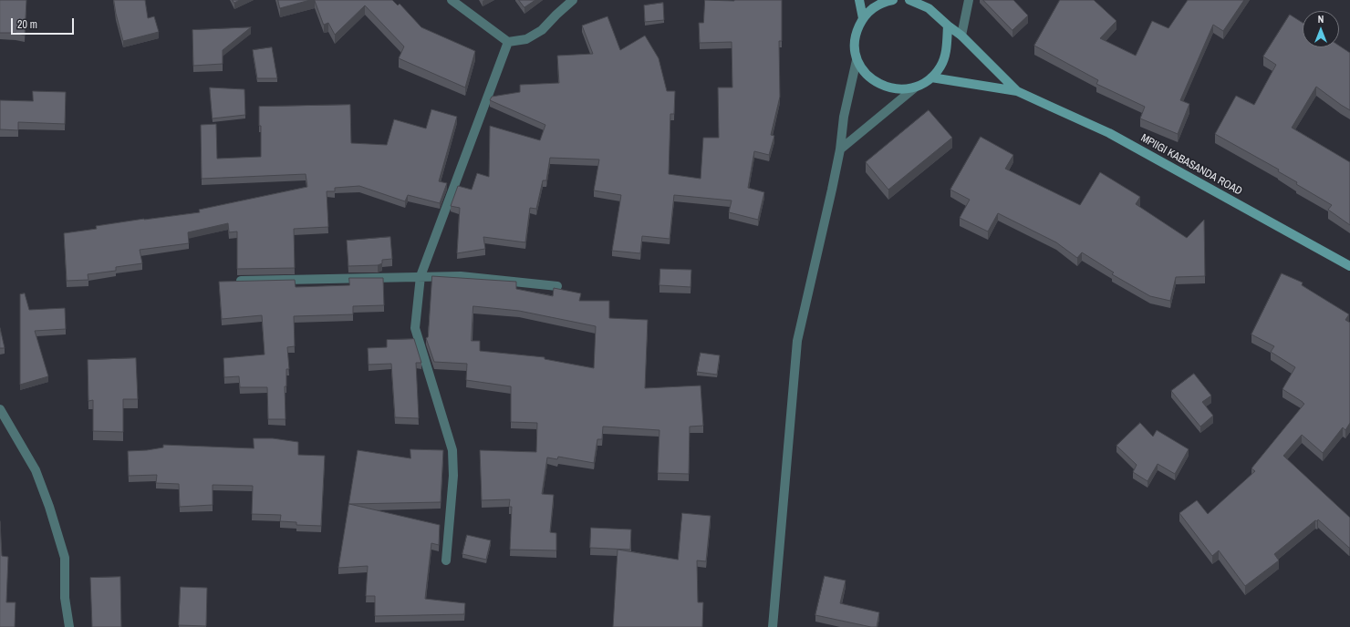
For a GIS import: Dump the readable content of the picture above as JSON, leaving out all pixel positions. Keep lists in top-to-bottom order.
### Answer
{
  "streets": {
    "main road": ["MPIIGI KABASANDA ROAD"]
  },
  "scale_bar": "20 m",
  "north": "top"
}
